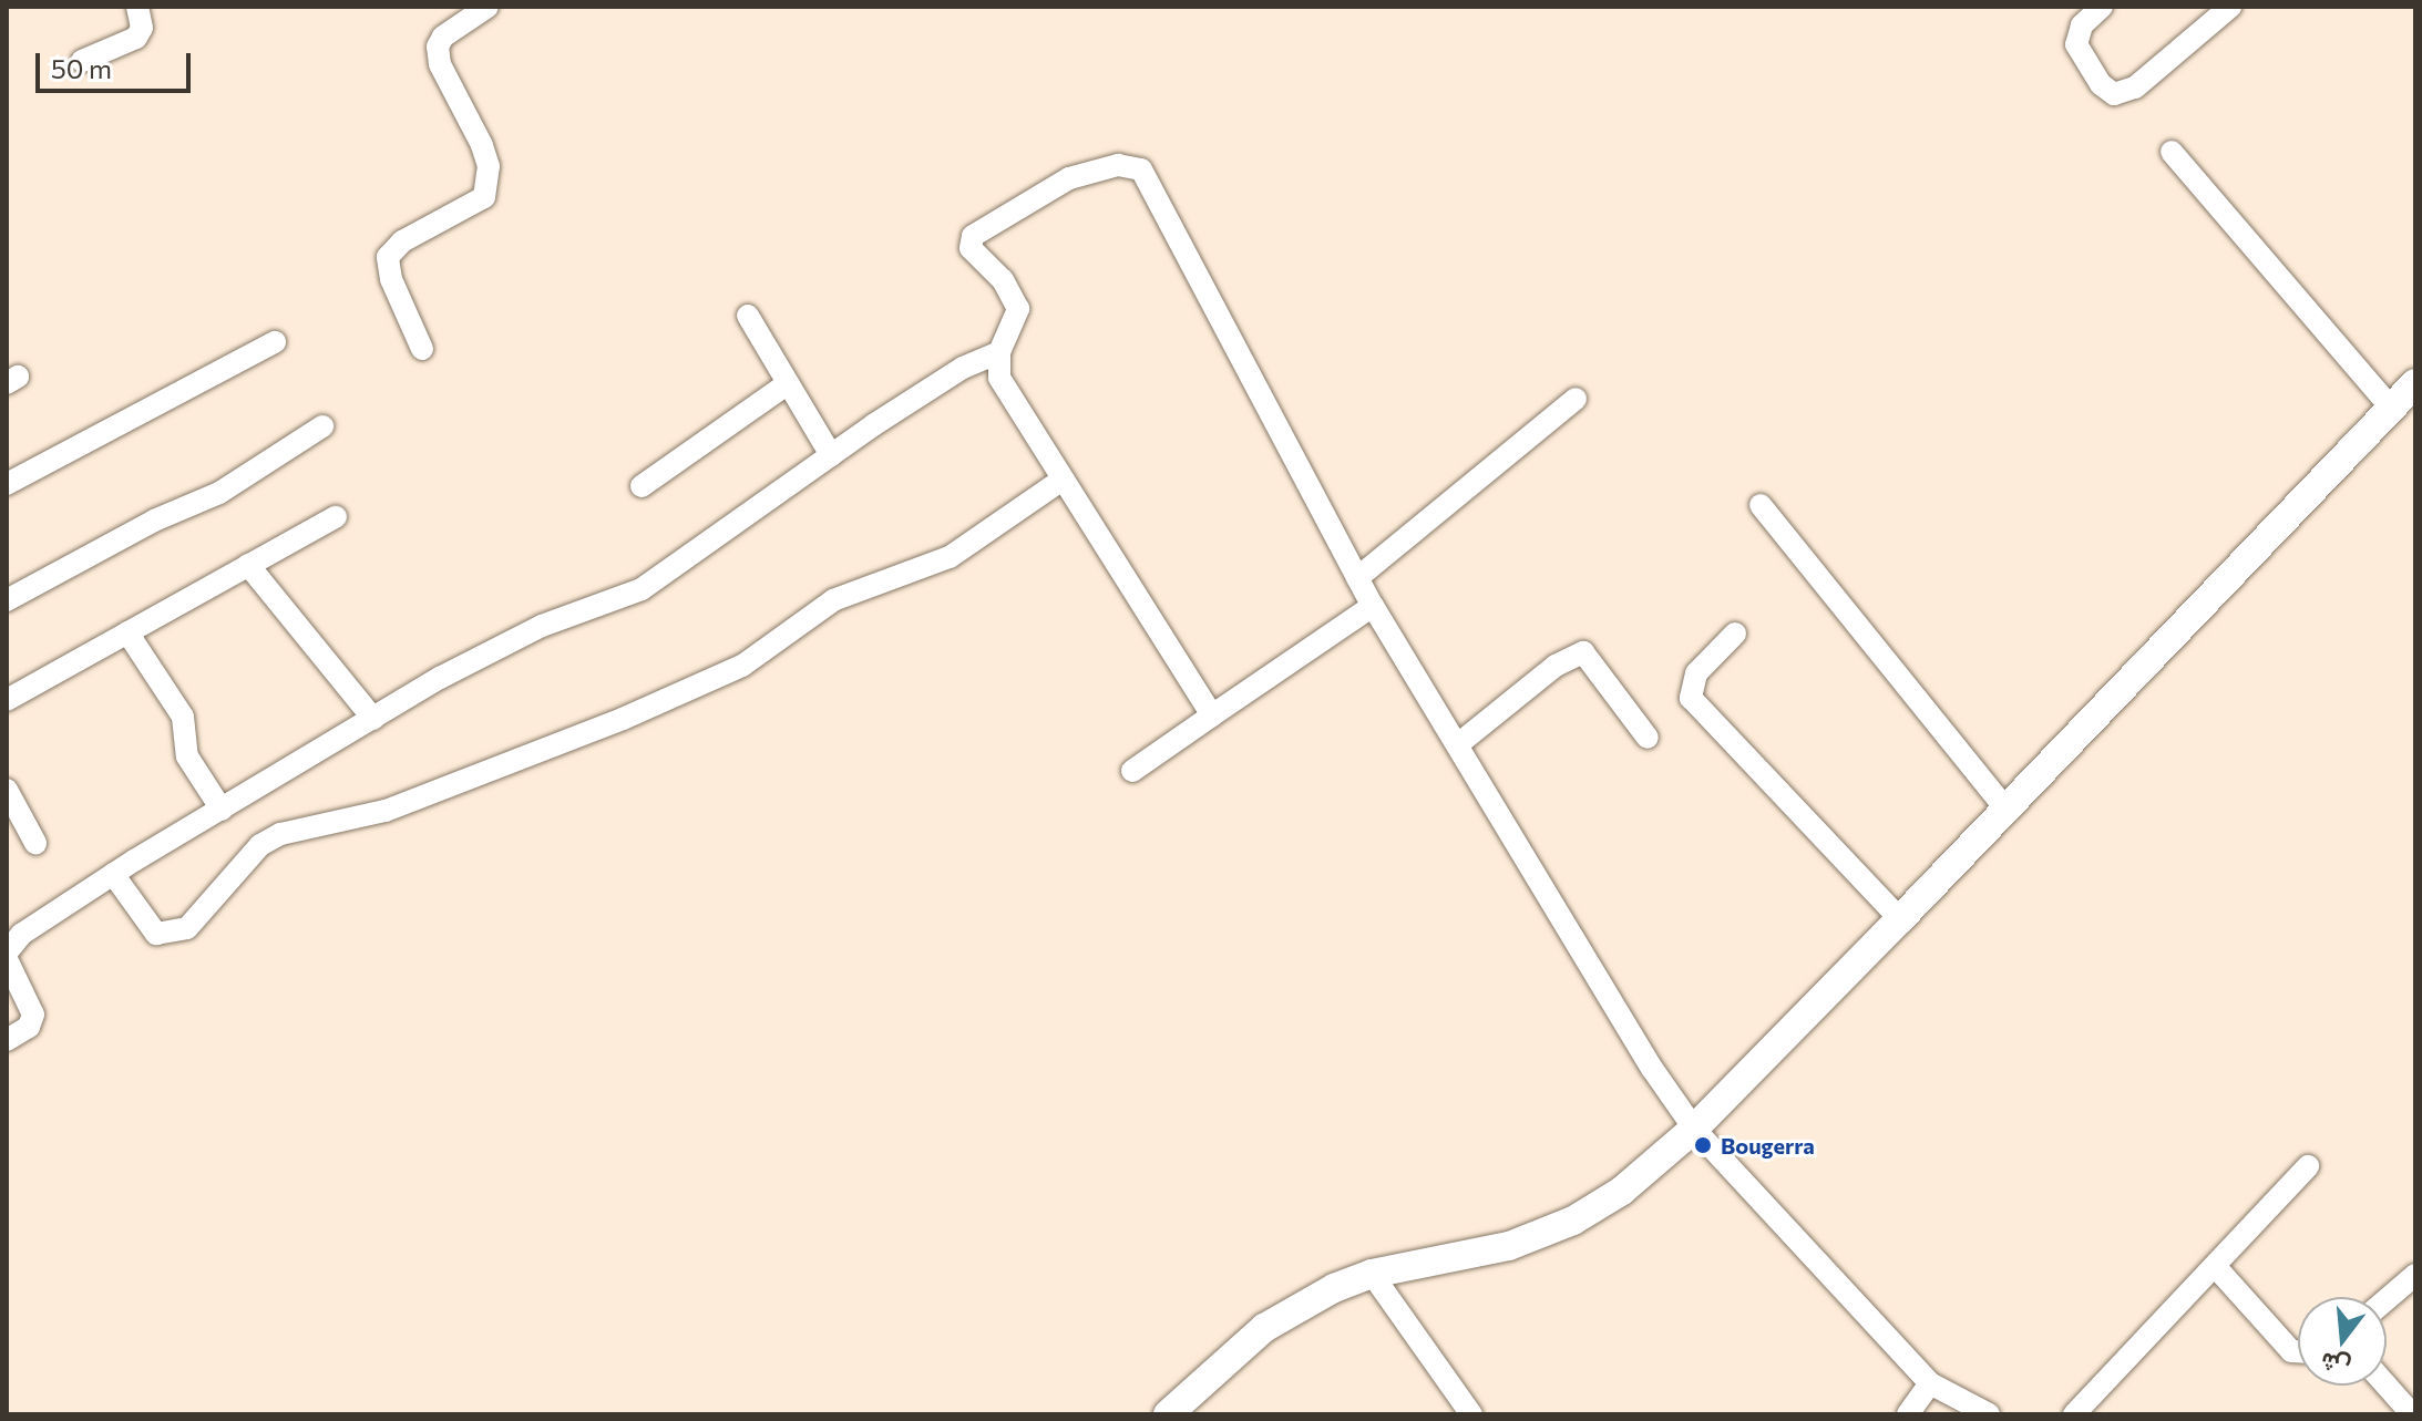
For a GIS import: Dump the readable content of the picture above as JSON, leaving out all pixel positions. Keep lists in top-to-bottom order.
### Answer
{
  "places": ["Bougerra"],
  "scale_bar": "50 m",
  "north": "bottom"
}
